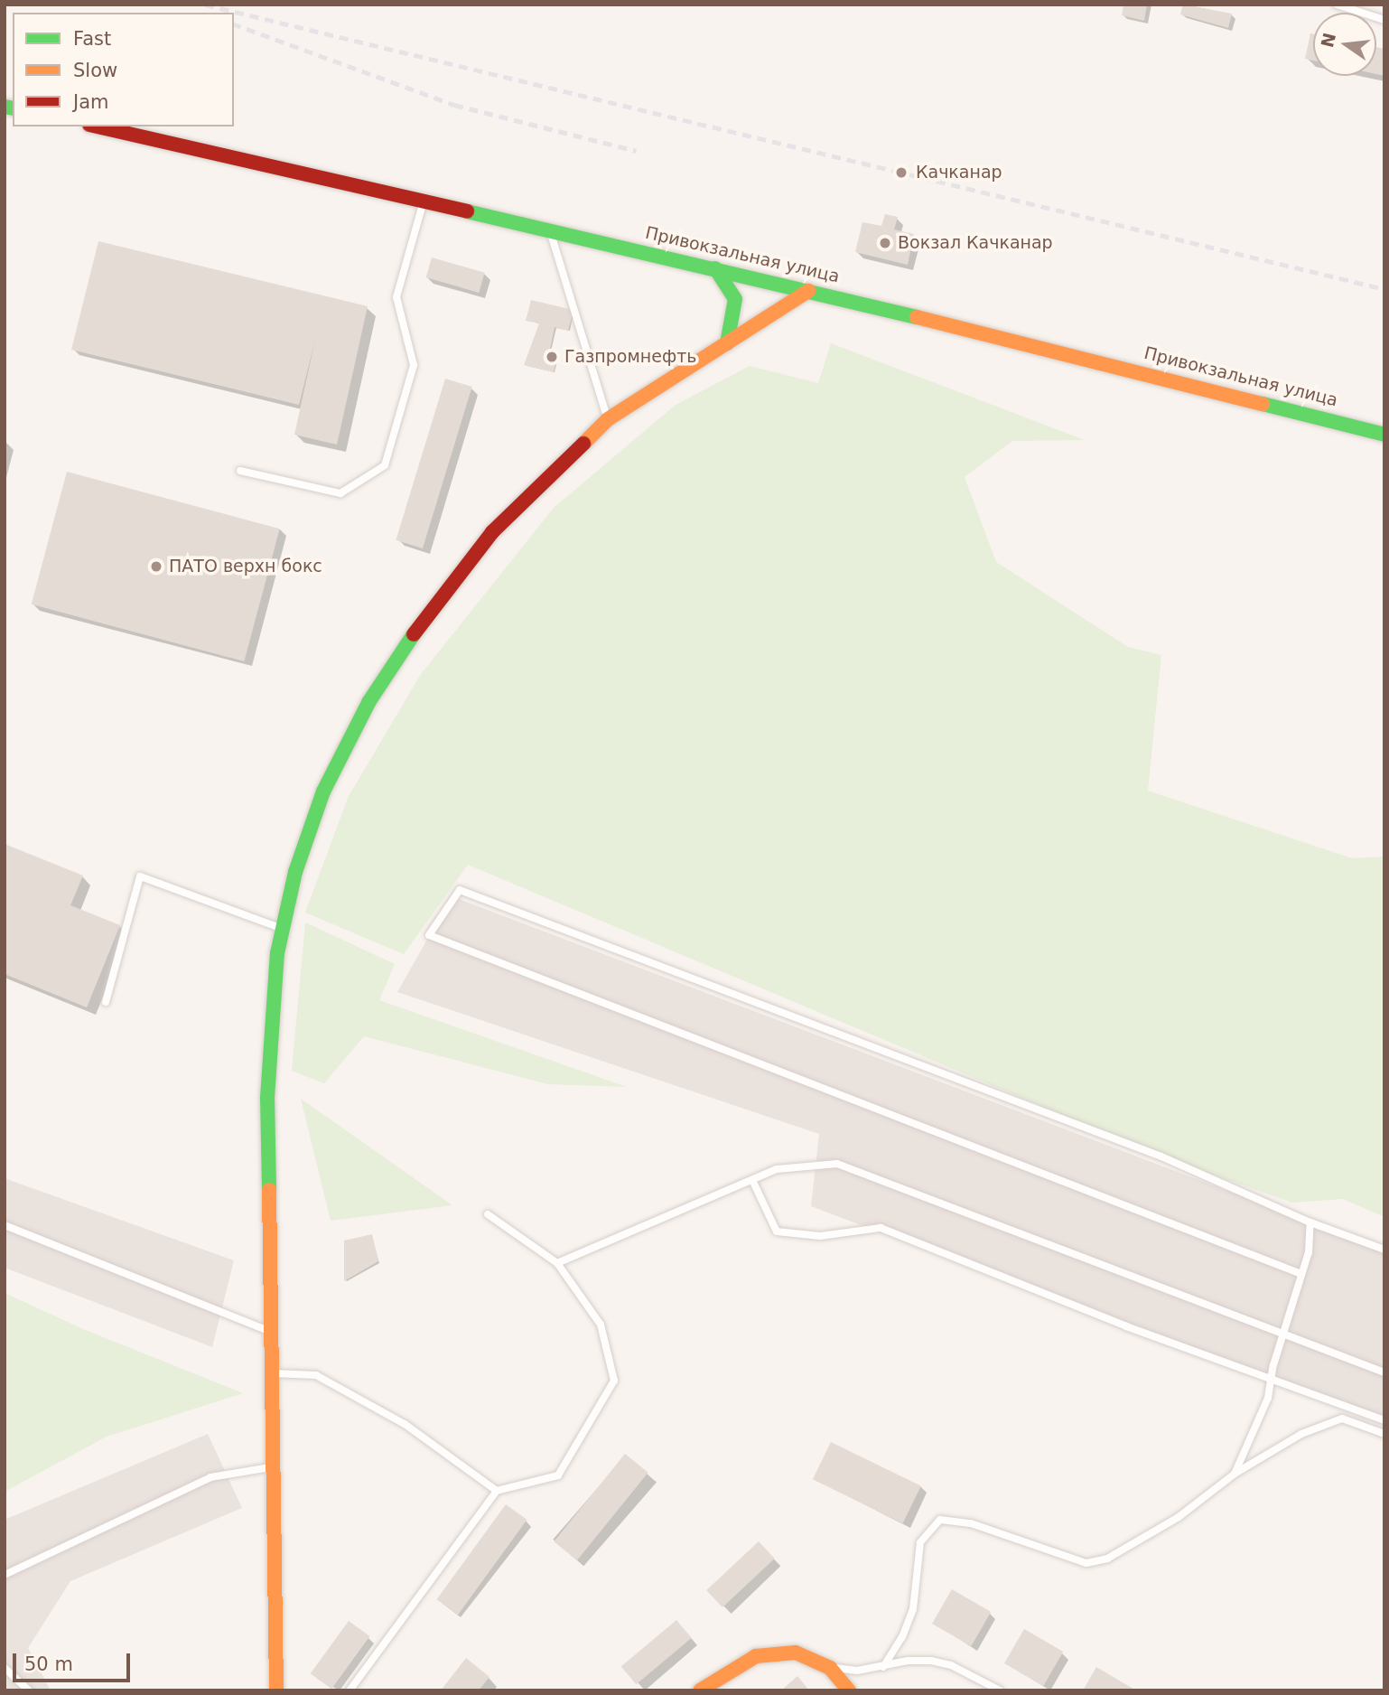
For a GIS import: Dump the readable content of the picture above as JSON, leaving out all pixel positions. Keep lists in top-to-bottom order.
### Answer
{
  "streets": {
    "street": ["Привокзальная улица"]
  },
  "places": [
    "Качканар",
    "Вокзал Качканар",
    "Газпромнефть",
    "ПАТО верхн бокс"
  ],
  "legend": ["Fast", "Slow", "Jam"],
  "scale_bar": "50 m",
  "north": "left"
}
